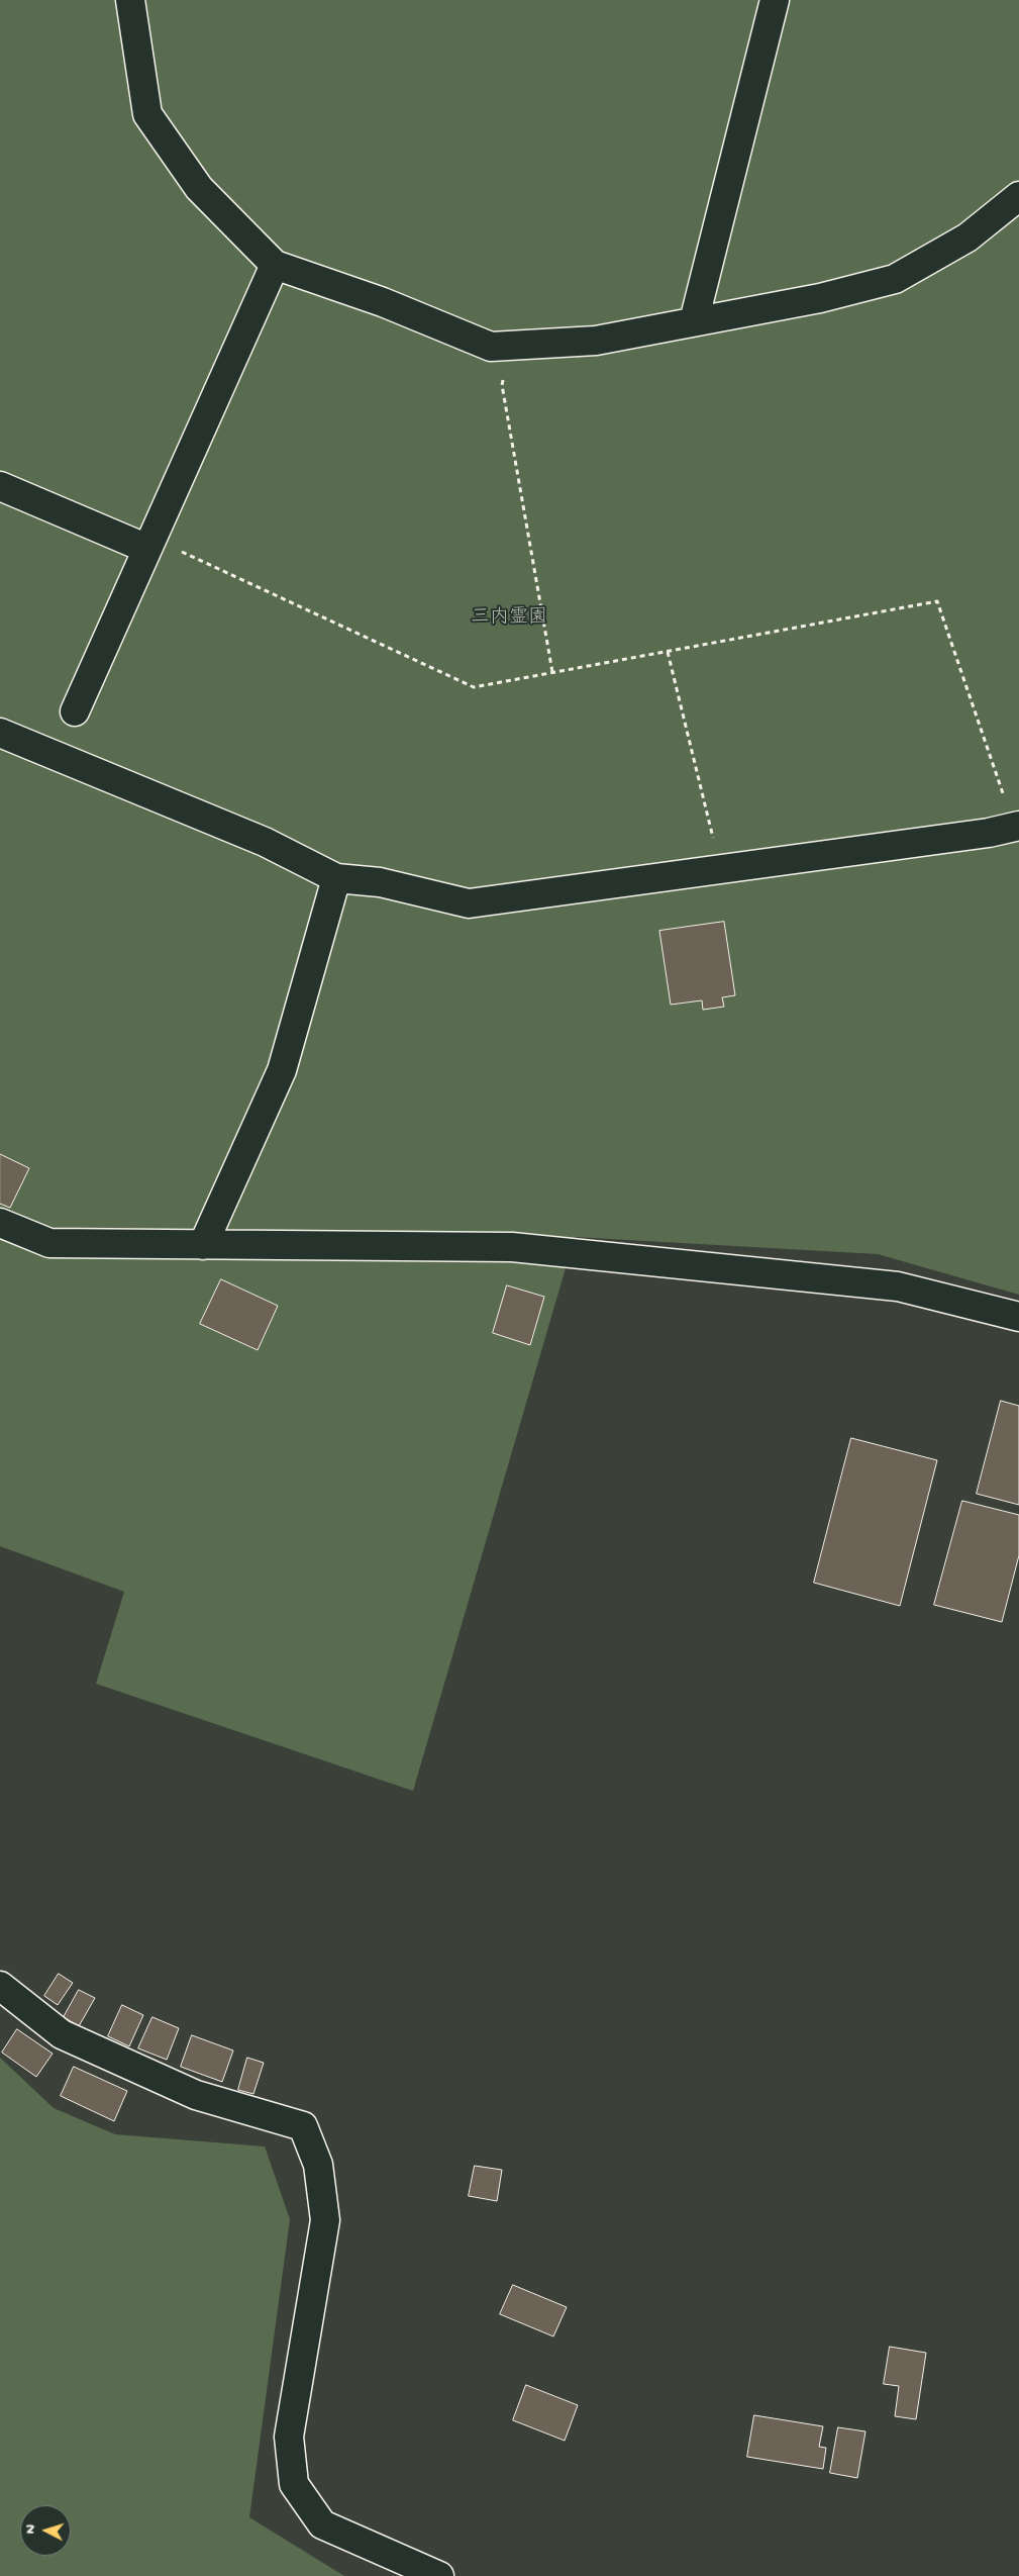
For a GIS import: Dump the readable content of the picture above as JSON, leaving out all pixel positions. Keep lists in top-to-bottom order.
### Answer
{
  "parks": ["三内霊園"],
  "north": "left"
}
